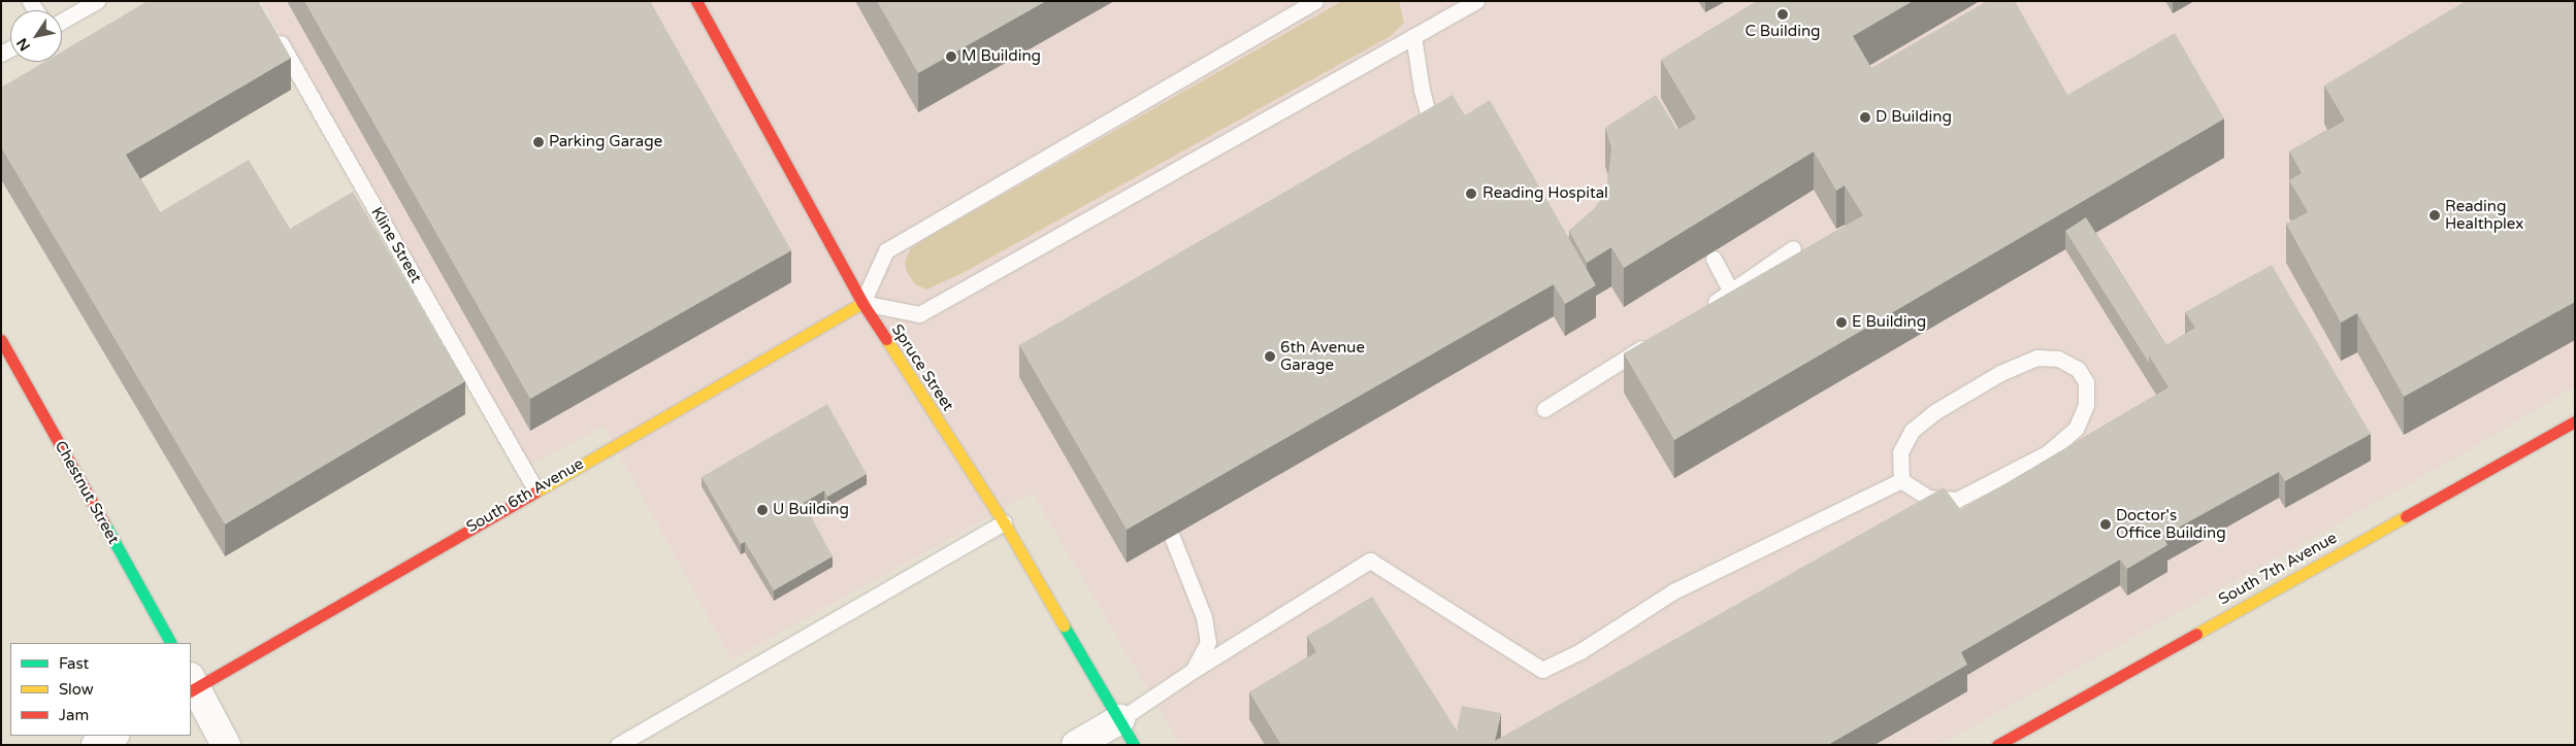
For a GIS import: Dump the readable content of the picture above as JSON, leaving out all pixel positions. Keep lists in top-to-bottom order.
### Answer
{
  "streets": {
    "street": [
      "Spruce Street",
      "Chestnut Street",
      "South 6th Avenue",
      "South 7th Avenue"
    ],
    "lane": ["Kline Street"]
  },
  "crossings": [
    ["Kline Street", "South 6th Avenue"],
    ["Spruce Street", "South 6th Avenue"]
  ],
  "places": [
    "C Building",
    "M Building",
    "D Building",
    "Parking Garage",
    "Reading Hospital",
    "Reading Healthplex",
    "E Building",
    "6th Avenue Garage",
    "U Building",
    "Doctor's Office Building"
  ],
  "legend": ["Fast", "Slow", "Jam"],
  "north": "bottom left"
}
